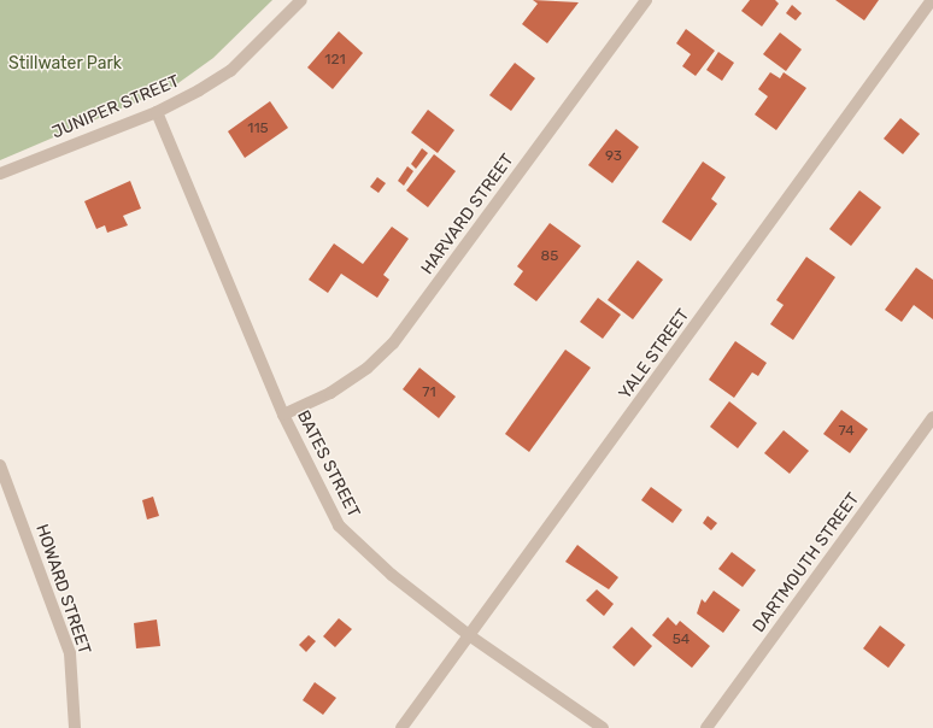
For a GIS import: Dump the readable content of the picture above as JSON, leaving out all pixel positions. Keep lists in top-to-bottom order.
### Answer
{
  "streets": {
    "street": [
      "JUNIPER STREET",
      "HARVARD STREET",
      "YALE STREET",
      "BATES STREET",
      "DARTMOUTH STREET",
      "HOWARD STREET"
    ]
  },
  "crossings": [
    ["JUNIPER STREET", "BATES STREET"],
    ["HARVARD STREET", "BATES STREET"],
    ["YALE STREET", "BATES STREET"]
  ],
  "parks": ["Stillwater Park"],
  "house_numbers": [
    "121",
    "115",
    "93",
    "85",
    "71",
    "74",
    "54"
  ]
}
